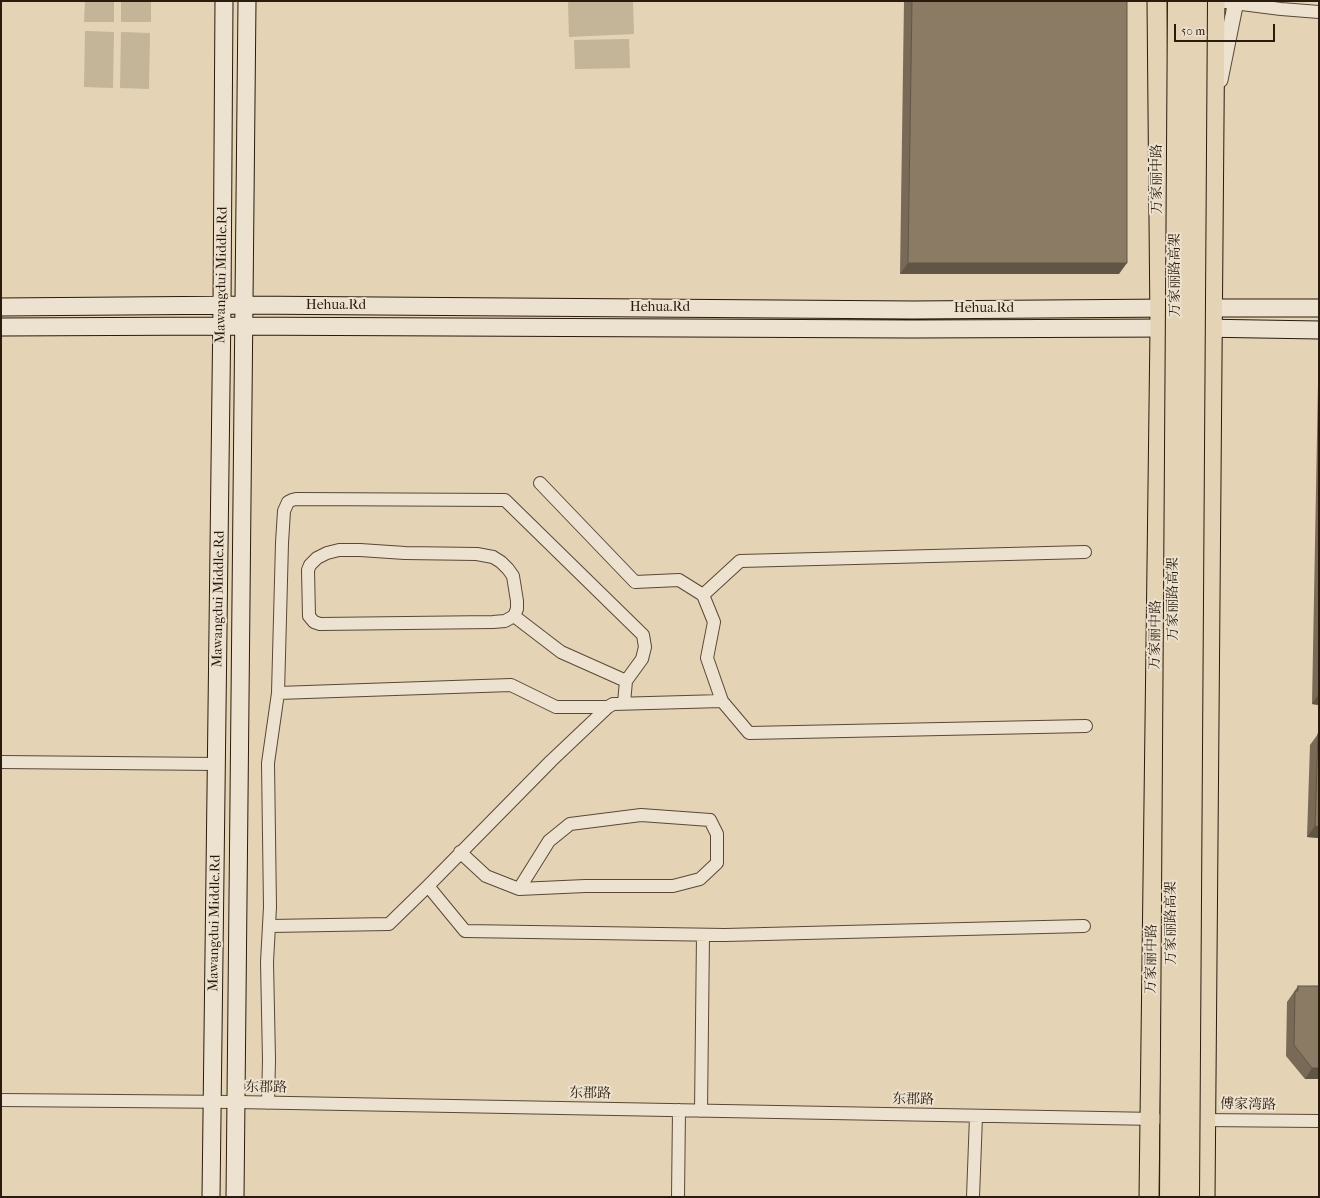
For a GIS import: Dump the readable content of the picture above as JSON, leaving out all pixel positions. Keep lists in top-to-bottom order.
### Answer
{
  "streets": {
    "highway": ["万家丽路高架"],
    "main road": ["万家丽中路", "Mawangdui Middle.Rd", "Hehua.Rd"],
    "street": ["东郡路", "傅家湾路"]
  },
  "crossings": [
    ["万家丽中路", "Hehua.Rd"],
    ["万家丽中路", "东郡路"],
    ["Mawangdui Middle.Rd", "Hehua.Rd"],
    ["Mawangdui Middle.Rd", "东郡路"],
    ["东郡路", "傅家湾路"]
  ],
  "scale_bar": "50 m"
}
